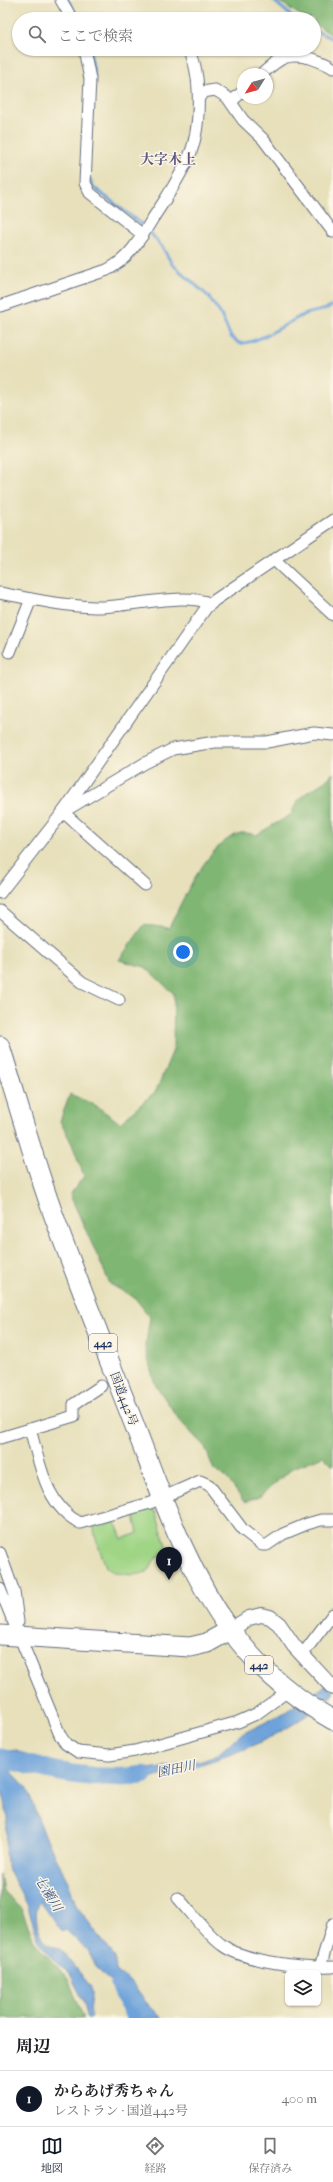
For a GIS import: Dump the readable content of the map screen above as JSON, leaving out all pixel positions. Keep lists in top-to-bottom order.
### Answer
{
  "streets": {
    "highway": ["442", "国道442号"]
  },
  "districts": ["大字木上"],
  "water": ["園田川", "七瀬川"],
  "north": "bottom left",
  "page": {
    "search": "ここで検索",
    "pins": "1",
    "heading": "周辺",
    "list": [
      {
        "mark": "1",
        "name": "からあげ秀ちゃん",
        "note": "レストラン · 国道442号",
        "value": "400 m"
      }
    ],
    "nav": ["地図", "経路", "保存済み"]
  }
}
